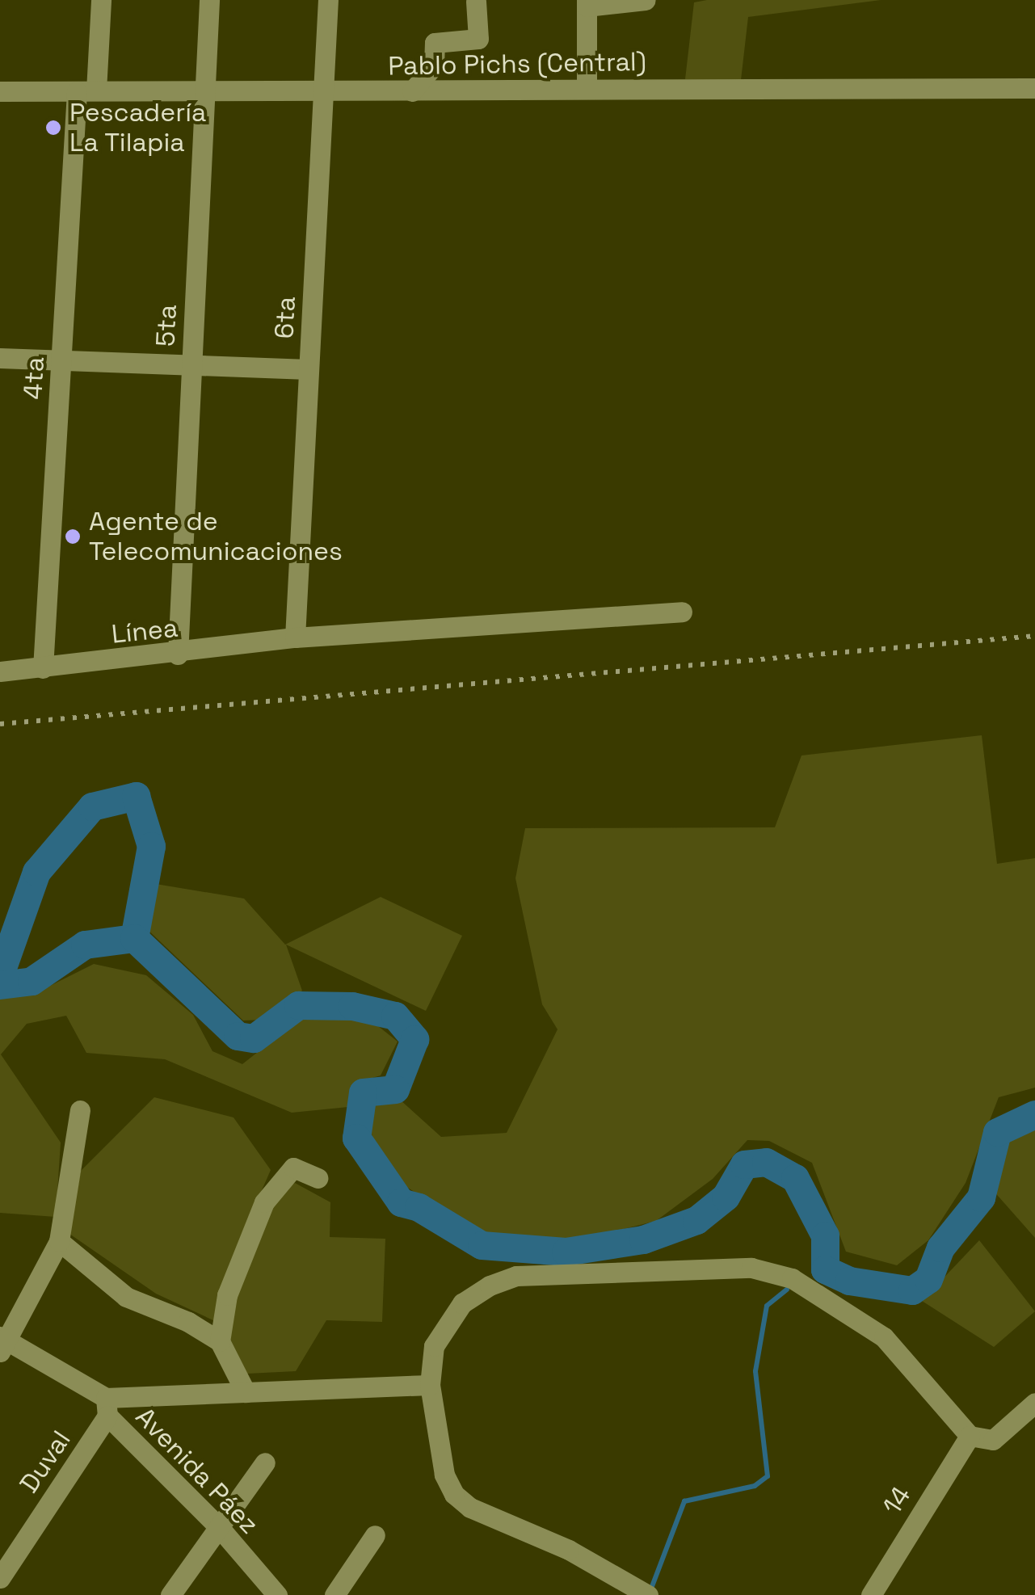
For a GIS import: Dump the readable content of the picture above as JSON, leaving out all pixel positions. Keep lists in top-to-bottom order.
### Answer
{
  "streets": {
    "street": [
      "Pablo Pichs (Central)",
      "6ta",
      "5ta",
      "4ta",
      "Línea",
      "Duval",
      "Avenida Páez",
      "14"
    ]
  },
  "crossings": [
    ["Pablo Pichs (Central)", "6ta"],
    ["Pablo Pichs (Central)", "5ta"],
    ["Pablo Pichs (Central)", "4ta"],
    ["6ta", "Línea"],
    ["5ta", "Línea"],
    ["4ta", "Línea"],
    ["Duval", "Avenida Páez"]
  ],
  "places": ["Pescadería La Tilapia", "Agente de Telecomunicaciones"]
}
